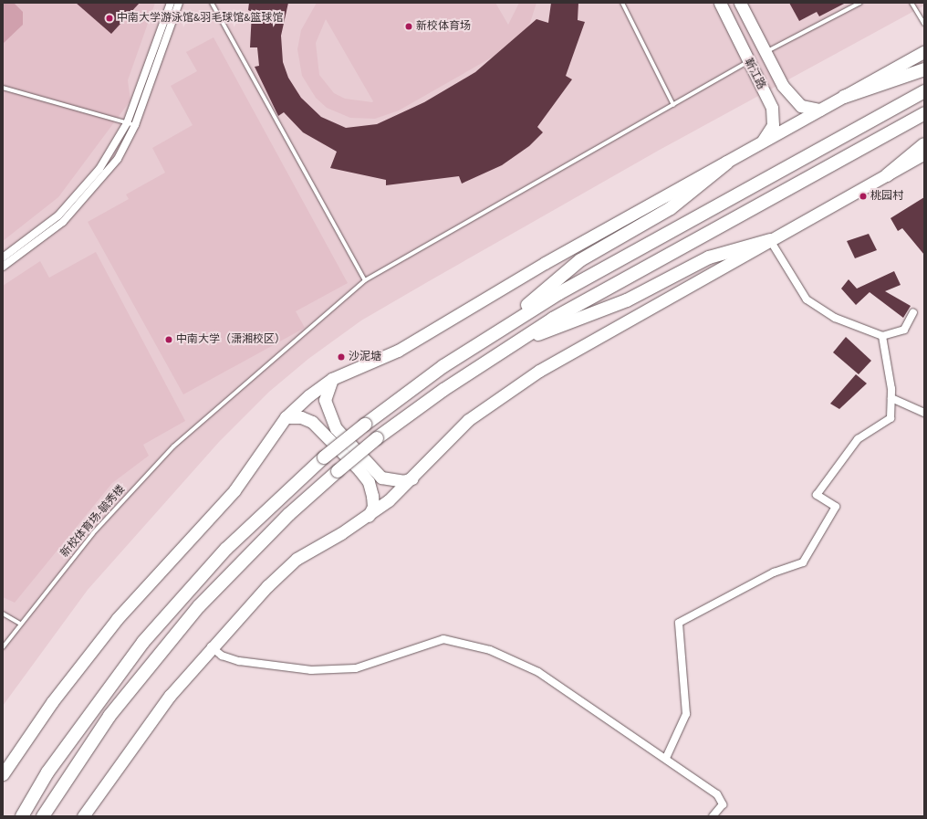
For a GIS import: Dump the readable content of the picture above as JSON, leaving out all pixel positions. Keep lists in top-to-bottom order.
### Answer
{
  "streets": {
    "main road": ["靳江路"],
    "lane": ["新校体育场-毓秀楼"]
  },
  "crossings": [
    ["靳江路", "新校体育场-毓秀楼"]
  ],
  "places": [
    "中南大学游泳馆&羽毛球馆&篮球馆",
    "新校体育场",
    "桃园村",
    "中南大学（潇湘校区）",
    "沙泥塘"
  ]
}
